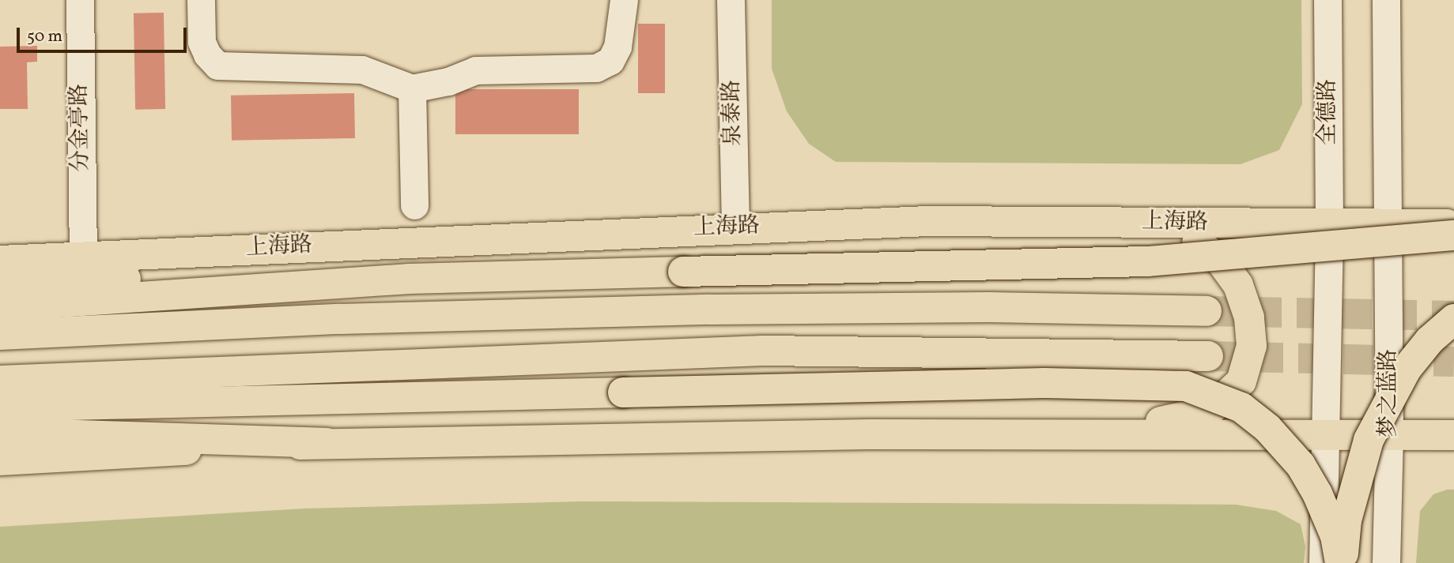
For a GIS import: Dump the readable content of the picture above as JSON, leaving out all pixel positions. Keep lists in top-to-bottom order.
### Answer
{
  "streets": {
    "main road": ["上海路"],
    "street": [
      "全德路",
      "泉泰路",
      "分金亭路",
      "梦之蓝路"
    ]
  },
  "crossings": [
    ["全德路", "上海路"],
    ["泉泰路", "上海路"],
    ["分金亭路", "上海路"],
    ["上海路", "梦之蓝路"]
  ],
  "scale_bar": "50 m"
}
